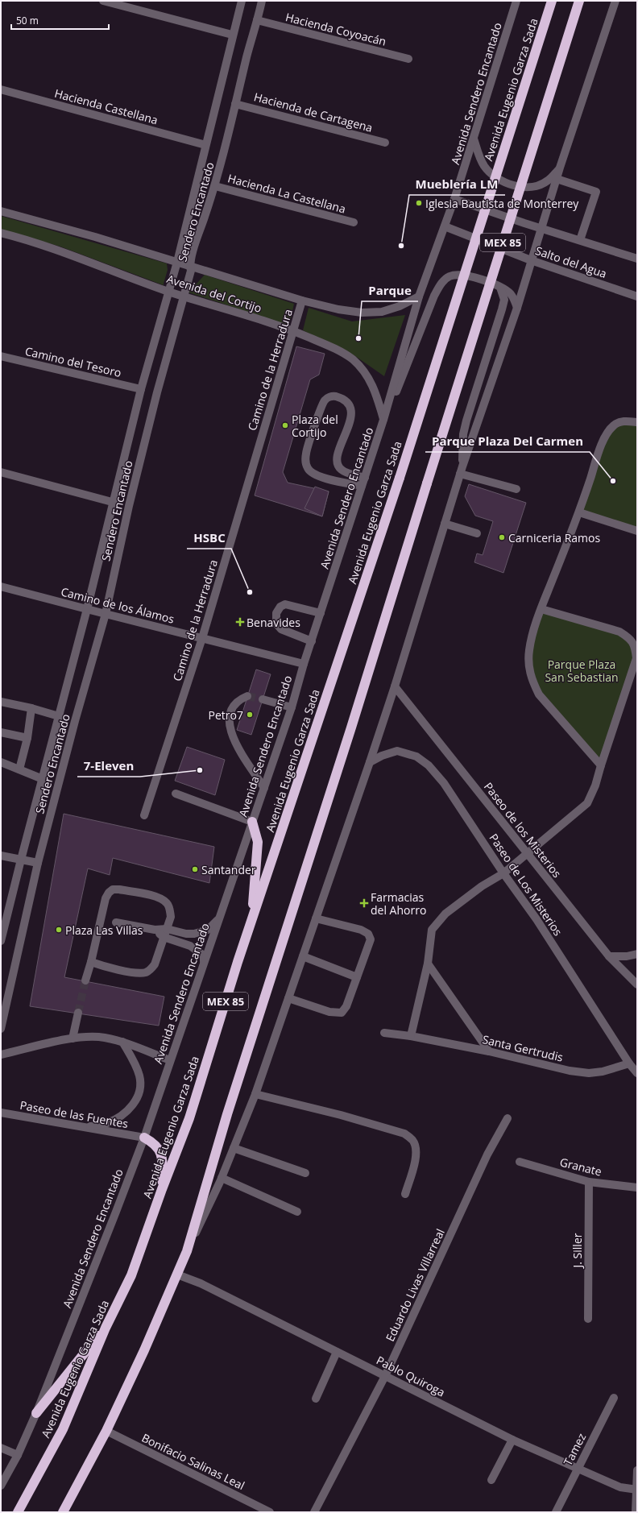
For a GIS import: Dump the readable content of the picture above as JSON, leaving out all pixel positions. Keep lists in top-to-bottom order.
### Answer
{
  "streets": {
    "highway": ["Avenida Eugenio Garza Sada", "MEX 85"],
    "street": [
      "Hacienda Coyoacán",
      "Avenida Sendero Encantado",
      "Hacienda Castellana",
      "Hacienda de Cartagena",
      "Hacienda La Castellana",
      "Sendero Encantado",
      "Salto del Agua",
      "Avenida del Cortijo",
      "Camino del Tesoro",
      "Camino de la Herradura",
      "Camino de los Álamos",
      "Paseo de los Misterios",
      "Paseo de Los Misterios",
      "Santa Gertrudis",
      "Paseo de las Fuentes",
      "Granate",
      "J. Siller",
      "Eduardo Livas Villarreal",
      "Pablo Quiroga",
      "Tamez",
      "Bonifacio Salinas Leal"
    ]
  },
  "crossings": [
    ["Hacienda Coyoacán", "Sendero Encantado"],
    ["Avenida Sendero Encantado", "Salto del Agua"],
    ["Avenida Sendero Encantado", "Avenida del Cortijo"],
    ["Avenida Sendero Encantado", "Camino de los Álamos"],
    ["Avenida Sendero Encantado", "Paseo de las Fuentes"],
    ["Hacienda Castellana", "Sendero Encantado"],
    ["Hacienda de Cartagena", "Sendero Encantado"],
    ["Hacienda La Castellana", "Sendero Encantado"],
    ["Sendero Encantado", "Avenida del Cortijo"],
    ["Sendero Encantado", "Camino del Tesoro"],
    ["Sendero Encantado", "Camino de los Álamos"],
    ["MEX 85", "Pablo Quiroga"],
    ["MEX 85", "Bonifacio Salinas Leal"],
    ["Avenida del Cortijo", "Camino de la Herradura"],
    ["Camino de la Herradura", "Camino de los Álamos"],
    ["Paseo de Los Misterios", "Santa Gertrudis"],
    ["Granate", "J. Siller"],
    ["Eduardo Livas Villarreal", "Pablo Quiroga"],
    ["Pablo Quiroga", "Tamez"]
  ],
  "parks": ["Parque Plaza San Sebastian"],
  "places": {
    "other": [
      "Iglesia Bautista de Monterrey",
      "Mueblería LM",
      "Parque",
      "Plaza del Cortijo",
      "Parque Plaza Del Carmen",
      "Carniceria Ramos",
      "HSBC",
      "Petro7",
      "7-Eleven",
      "Santander",
      "Plaza Las Villas"
    ],
    "health": ["Benavides", "Farmacias del Ahorro"]
  },
  "scale_bar": "50 m"
}
